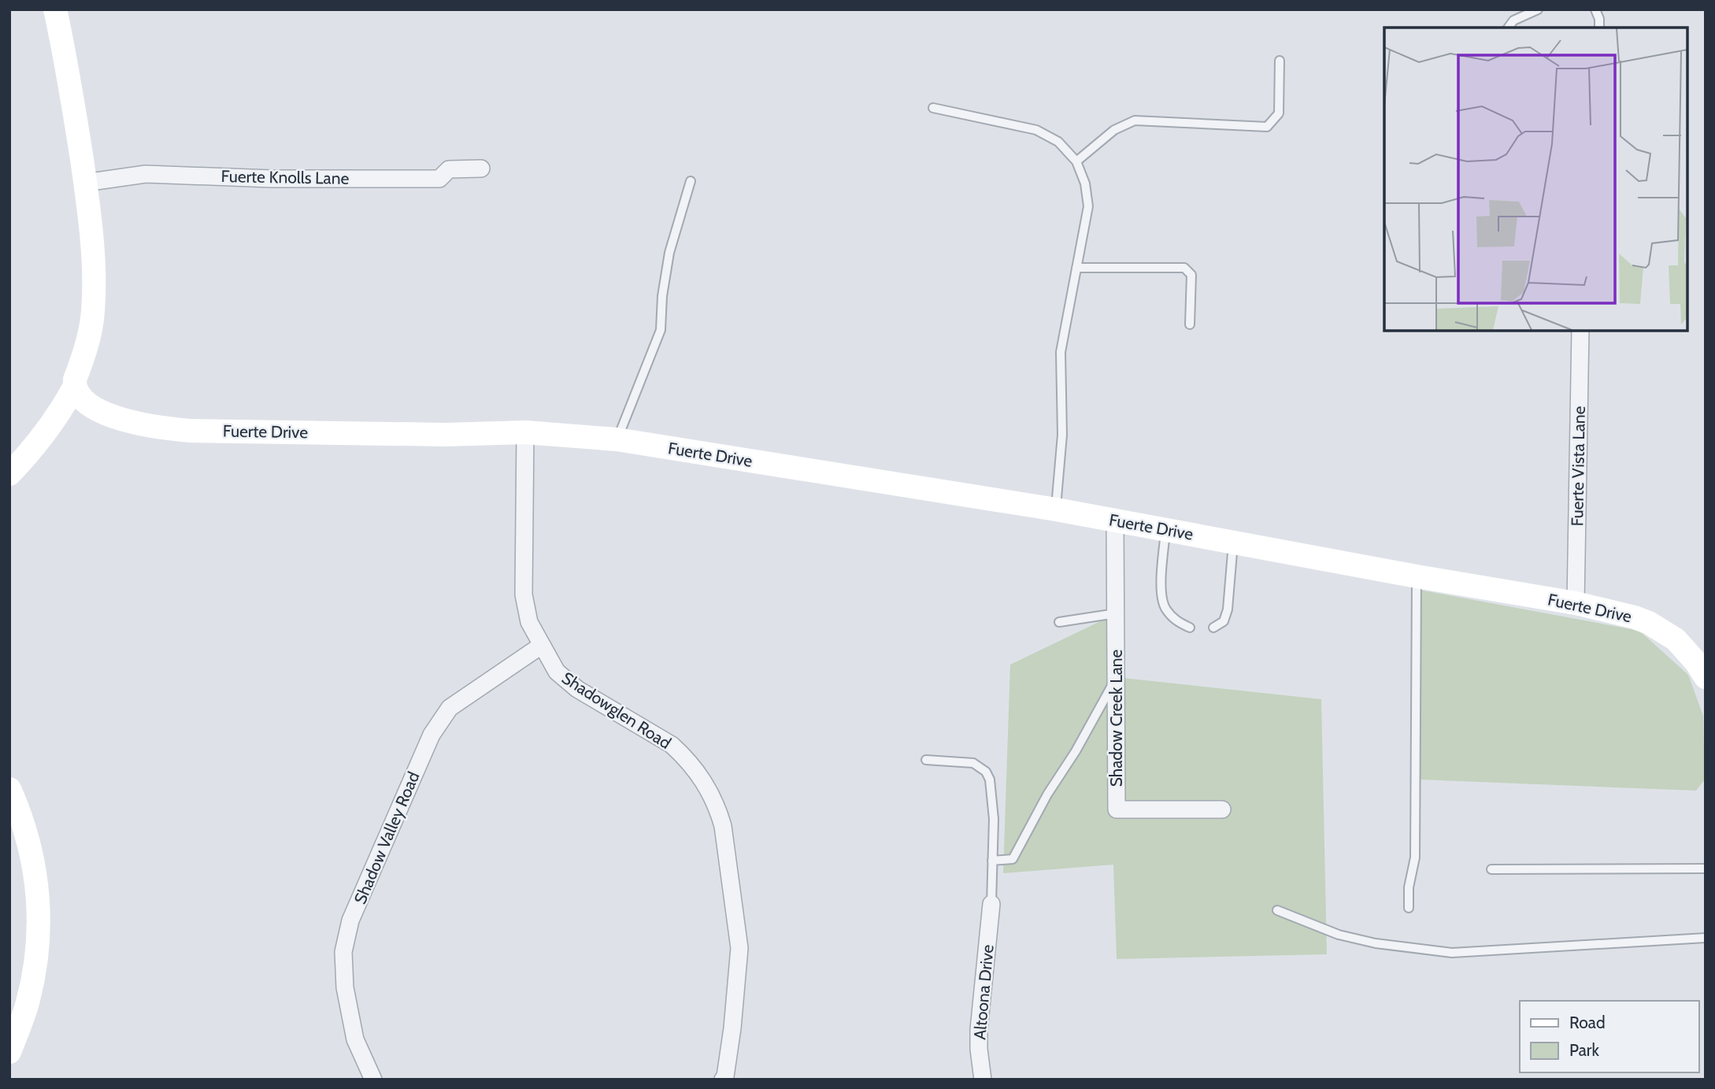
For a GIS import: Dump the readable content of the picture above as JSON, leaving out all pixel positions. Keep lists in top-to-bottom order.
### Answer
{
  "streets": {
    "street": [
      "Fuerte Knolls Lane",
      "Fuerte Drive",
      "Fuerte Vista Lane",
      "Shadowglen Road",
      "Shadow Creek Lane",
      "Shadow Valley Road",
      "Altoona Drive"
    ]
  },
  "crossings": [
    ["Fuerte Drive", "Fuerte Vista Lane"],
    ["Fuerte Drive", "Shadowglen Road"],
    ["Fuerte Drive", "Shadow Creek Lane"],
    ["Shadowglen Road", "Shadow Valley Road"]
  ],
  "legend": ["Road", "Park"]
}
